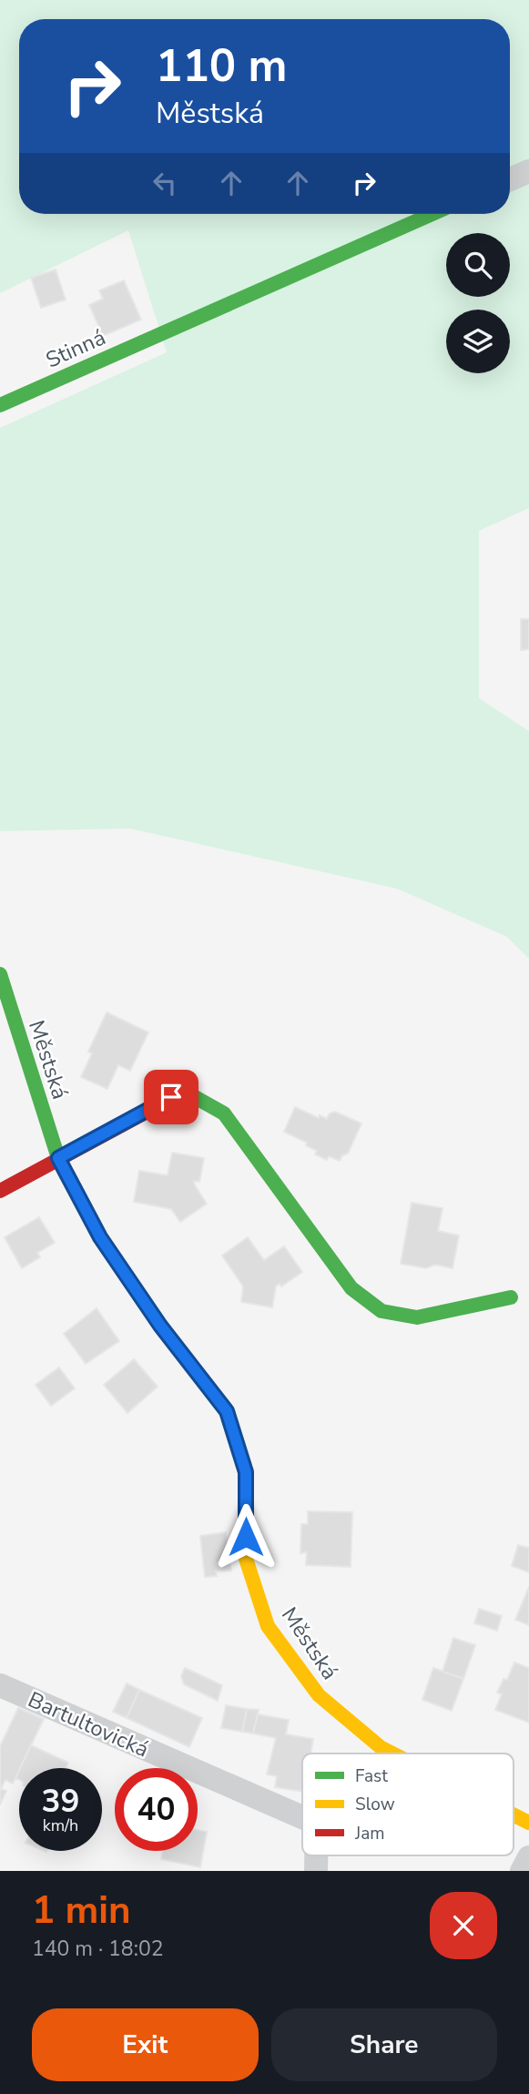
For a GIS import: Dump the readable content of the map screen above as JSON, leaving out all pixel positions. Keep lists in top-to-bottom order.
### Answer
{
  "streets": {
    "street": ["Stinná", "Městská", "Bartultovická"]
  },
  "legend": ["Fast", "Slow", "Jam"],
  "page": {
    "turn": ["110 m", "Městská"],
    "speed": "39 km/h",
    "limit": "40",
    "heading": ["1 min", "140 m · 18:02"],
    "buttons": ["Exit", "Share"]
  }
}
